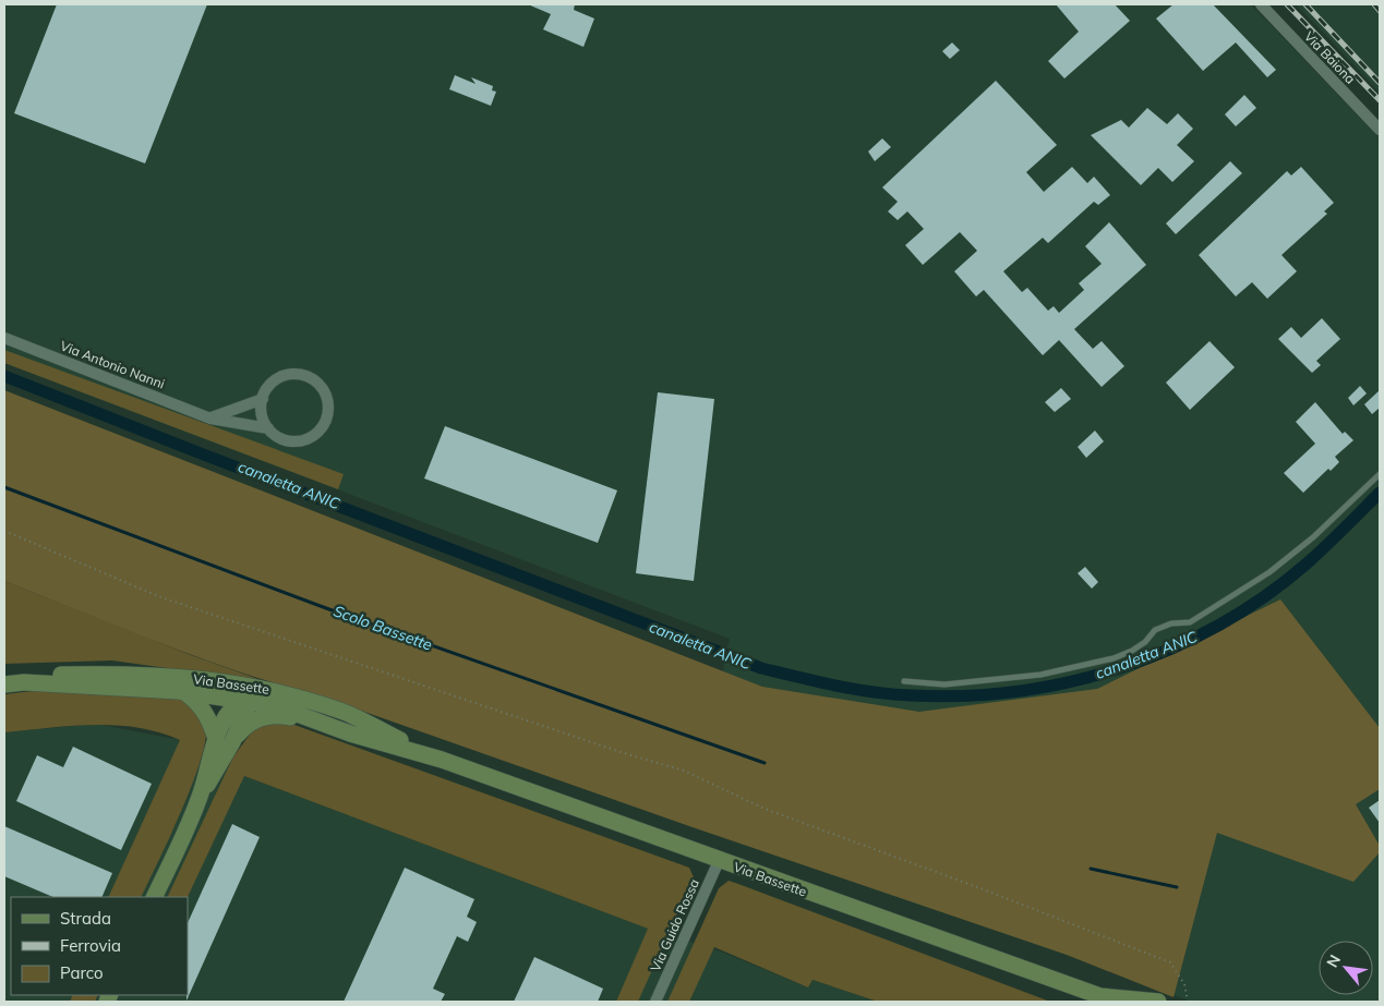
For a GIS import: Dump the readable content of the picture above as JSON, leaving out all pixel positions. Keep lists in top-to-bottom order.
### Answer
{
  "streets": {
    "main road": ["Via Bassette"],
    "street": ["Via Baiona", "Via Antonio Nanni", "Via Guido Rossa"]
  },
  "crossings": [
    ["Via Bassette", "Via Guido Rossa"]
  ],
  "water": ["canaletta ANIC", "Scolo Bassette"],
  "legend": ["Strada", "Ferrovia", "Parco"],
  "north": "top left"
}
